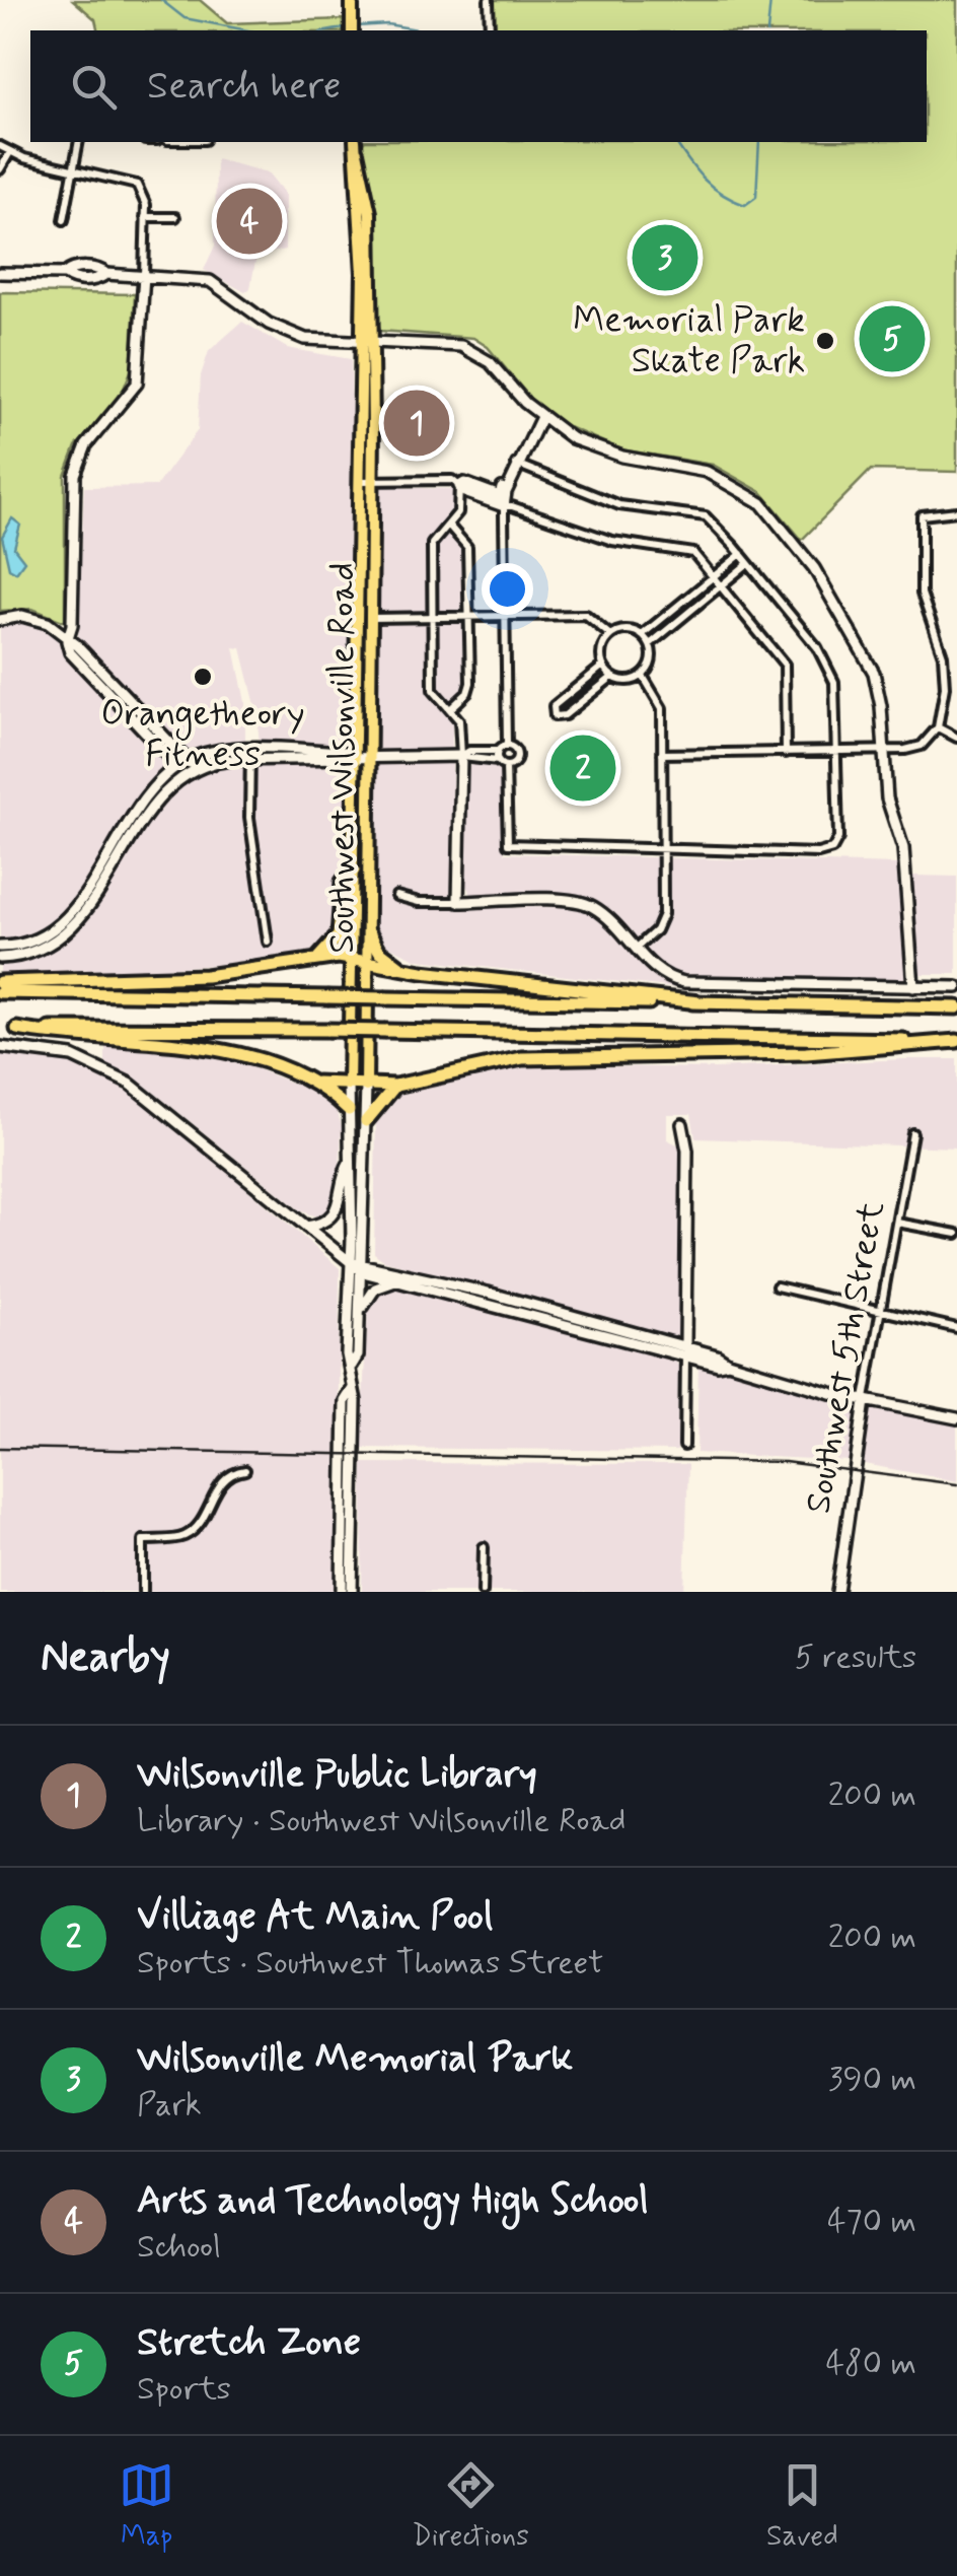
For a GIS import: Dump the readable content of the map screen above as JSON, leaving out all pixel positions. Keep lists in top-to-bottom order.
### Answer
{
  "streets": {
    "main road": ["Southwest Wilsonville Road"],
    "street": ["Southwest 5th Street"]
  },
  "places": ["Memorial Park Skate Park", "Orangetheory Fitness"],
  "page": {
    "search": "Search here",
    "pins": [
      "4",
      "3",
      "5",
      "1",
      "2"
    ],
    "heading": ["Nearby", "5 results"],
    "list": [
      {
        "mark": "1",
        "name": "Wilsonville Public Library",
        "note": "Library · Southwest Wilsonville Road",
        "value": "200 m"
      },
      {
        "mark": "2",
        "name": "Villiage At Main Pool",
        "note": "Sports · Southwest Thomas Street",
        "value": "200 m"
      },
      {
        "mark": "3",
        "name": "Wilsonville Memorial Park",
        "note": "Park",
        "value": "390 m"
      },
      {
        "mark": "4",
        "name": "Arts and Technology High School",
        "note": "School",
        "value": "470 m"
      },
      {
        "mark": "5",
        "name": "Stretch Zone",
        "note": "Sports",
        "value": "480 m"
      }
    ],
    "nav": ["Map", "Directions", "Saved"]
  }
}
